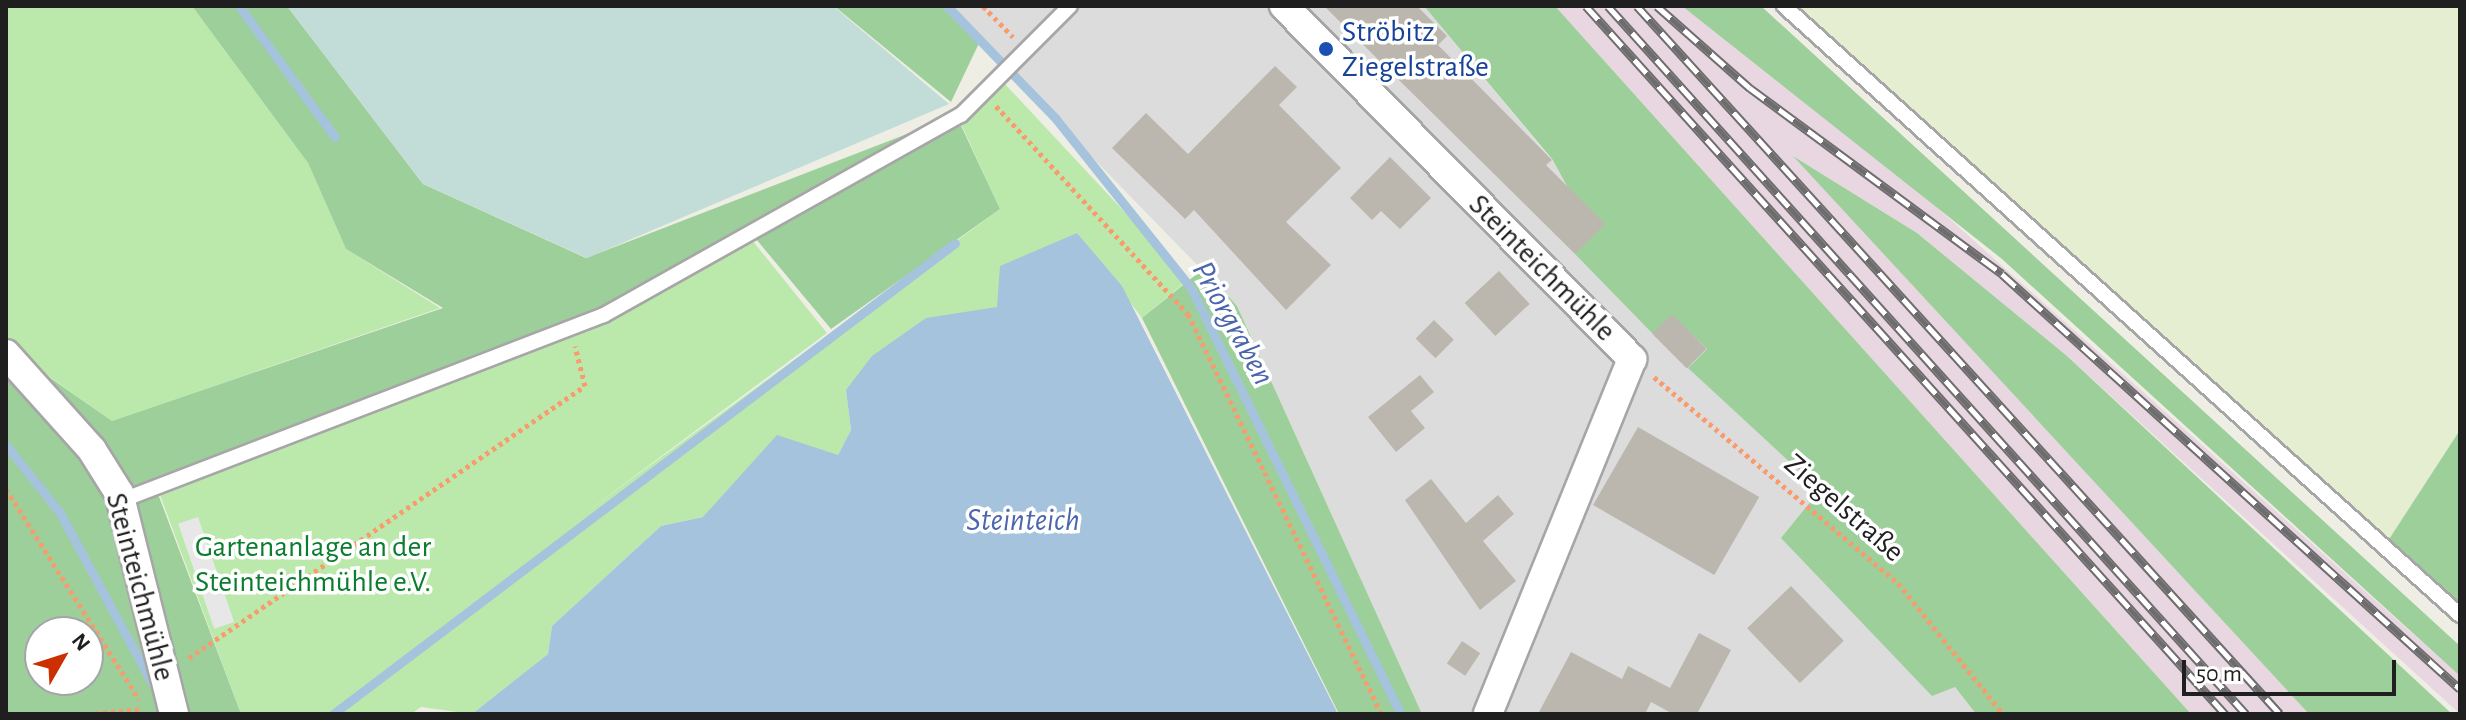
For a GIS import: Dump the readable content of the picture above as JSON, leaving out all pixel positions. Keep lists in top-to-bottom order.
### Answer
{
  "streets": {
    "street": ["Steinteichmühle"],
    "path": ["Ziegelstraße"]
  },
  "crossings": [
    ["Steinteichmühle", "Ziegelstraße"]
  ],
  "water": ["Priorgraben", "Steinteich"],
  "parks": ["Gartenanlage an der Steinteichmühle e.V."],
  "places": ["Ströbitz Ziegelstraße"],
  "scale_bar": "50 m",
  "north": "top right"
}
